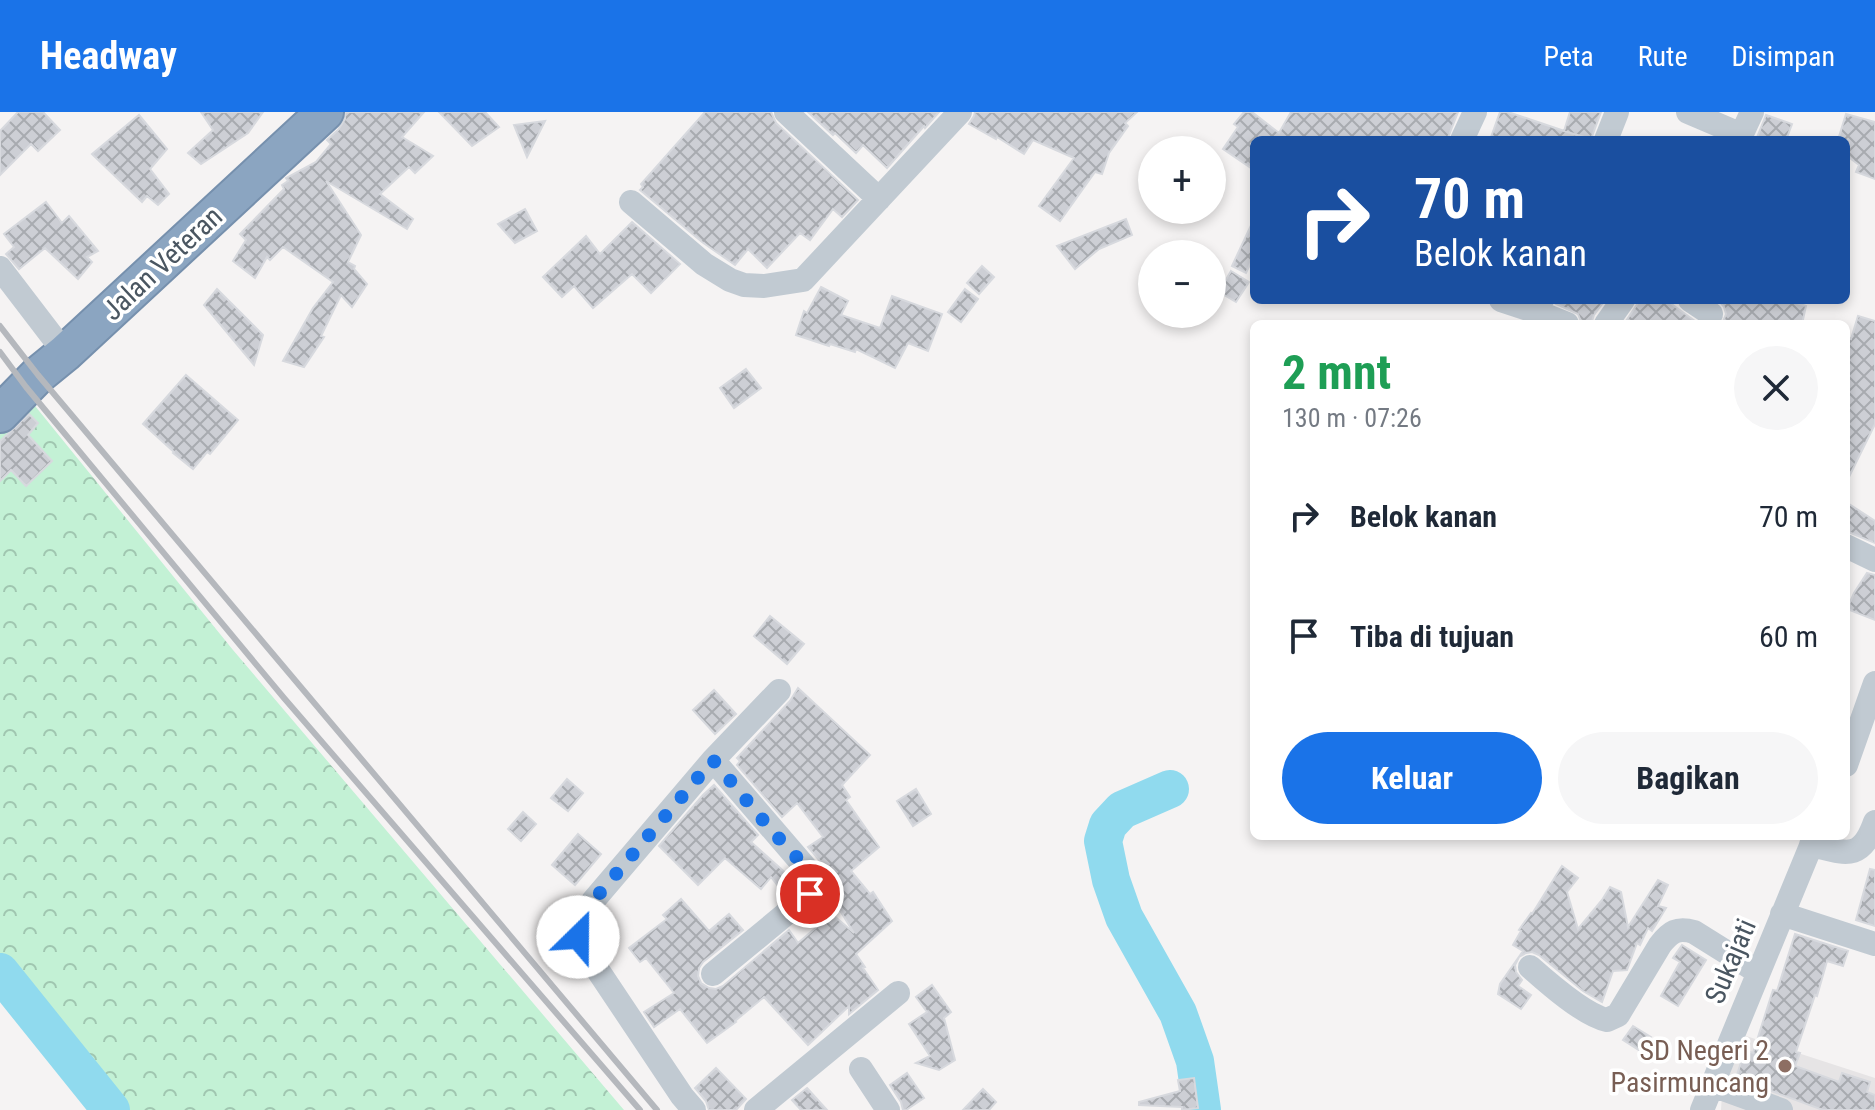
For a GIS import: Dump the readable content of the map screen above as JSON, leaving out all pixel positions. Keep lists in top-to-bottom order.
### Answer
{
  "streets": {
    "highway": ["Jalan Veteran"],
    "street": ["Sukajati"]
  },
  "places": ["SD Negeri 2 Pasirmuncang"],
  "page": {
    "header": "Headway",
    "nav": ["Peta", "Rute", "Disimpan"],
    "map_buttons": ["+", "−"],
    "turn": ["70 m", "Belok kanan"],
    "heading": ["2 mnt", "130 m · 07:26"],
    "list": [
      {
        "name": "Belok kanan",
        "value": "70 m"
      },
      {
        "name": "Tiba di tujuan",
        "value": "60 m"
      }
    ],
    "buttons": ["Keluar", "Bagikan"]
  }
}
